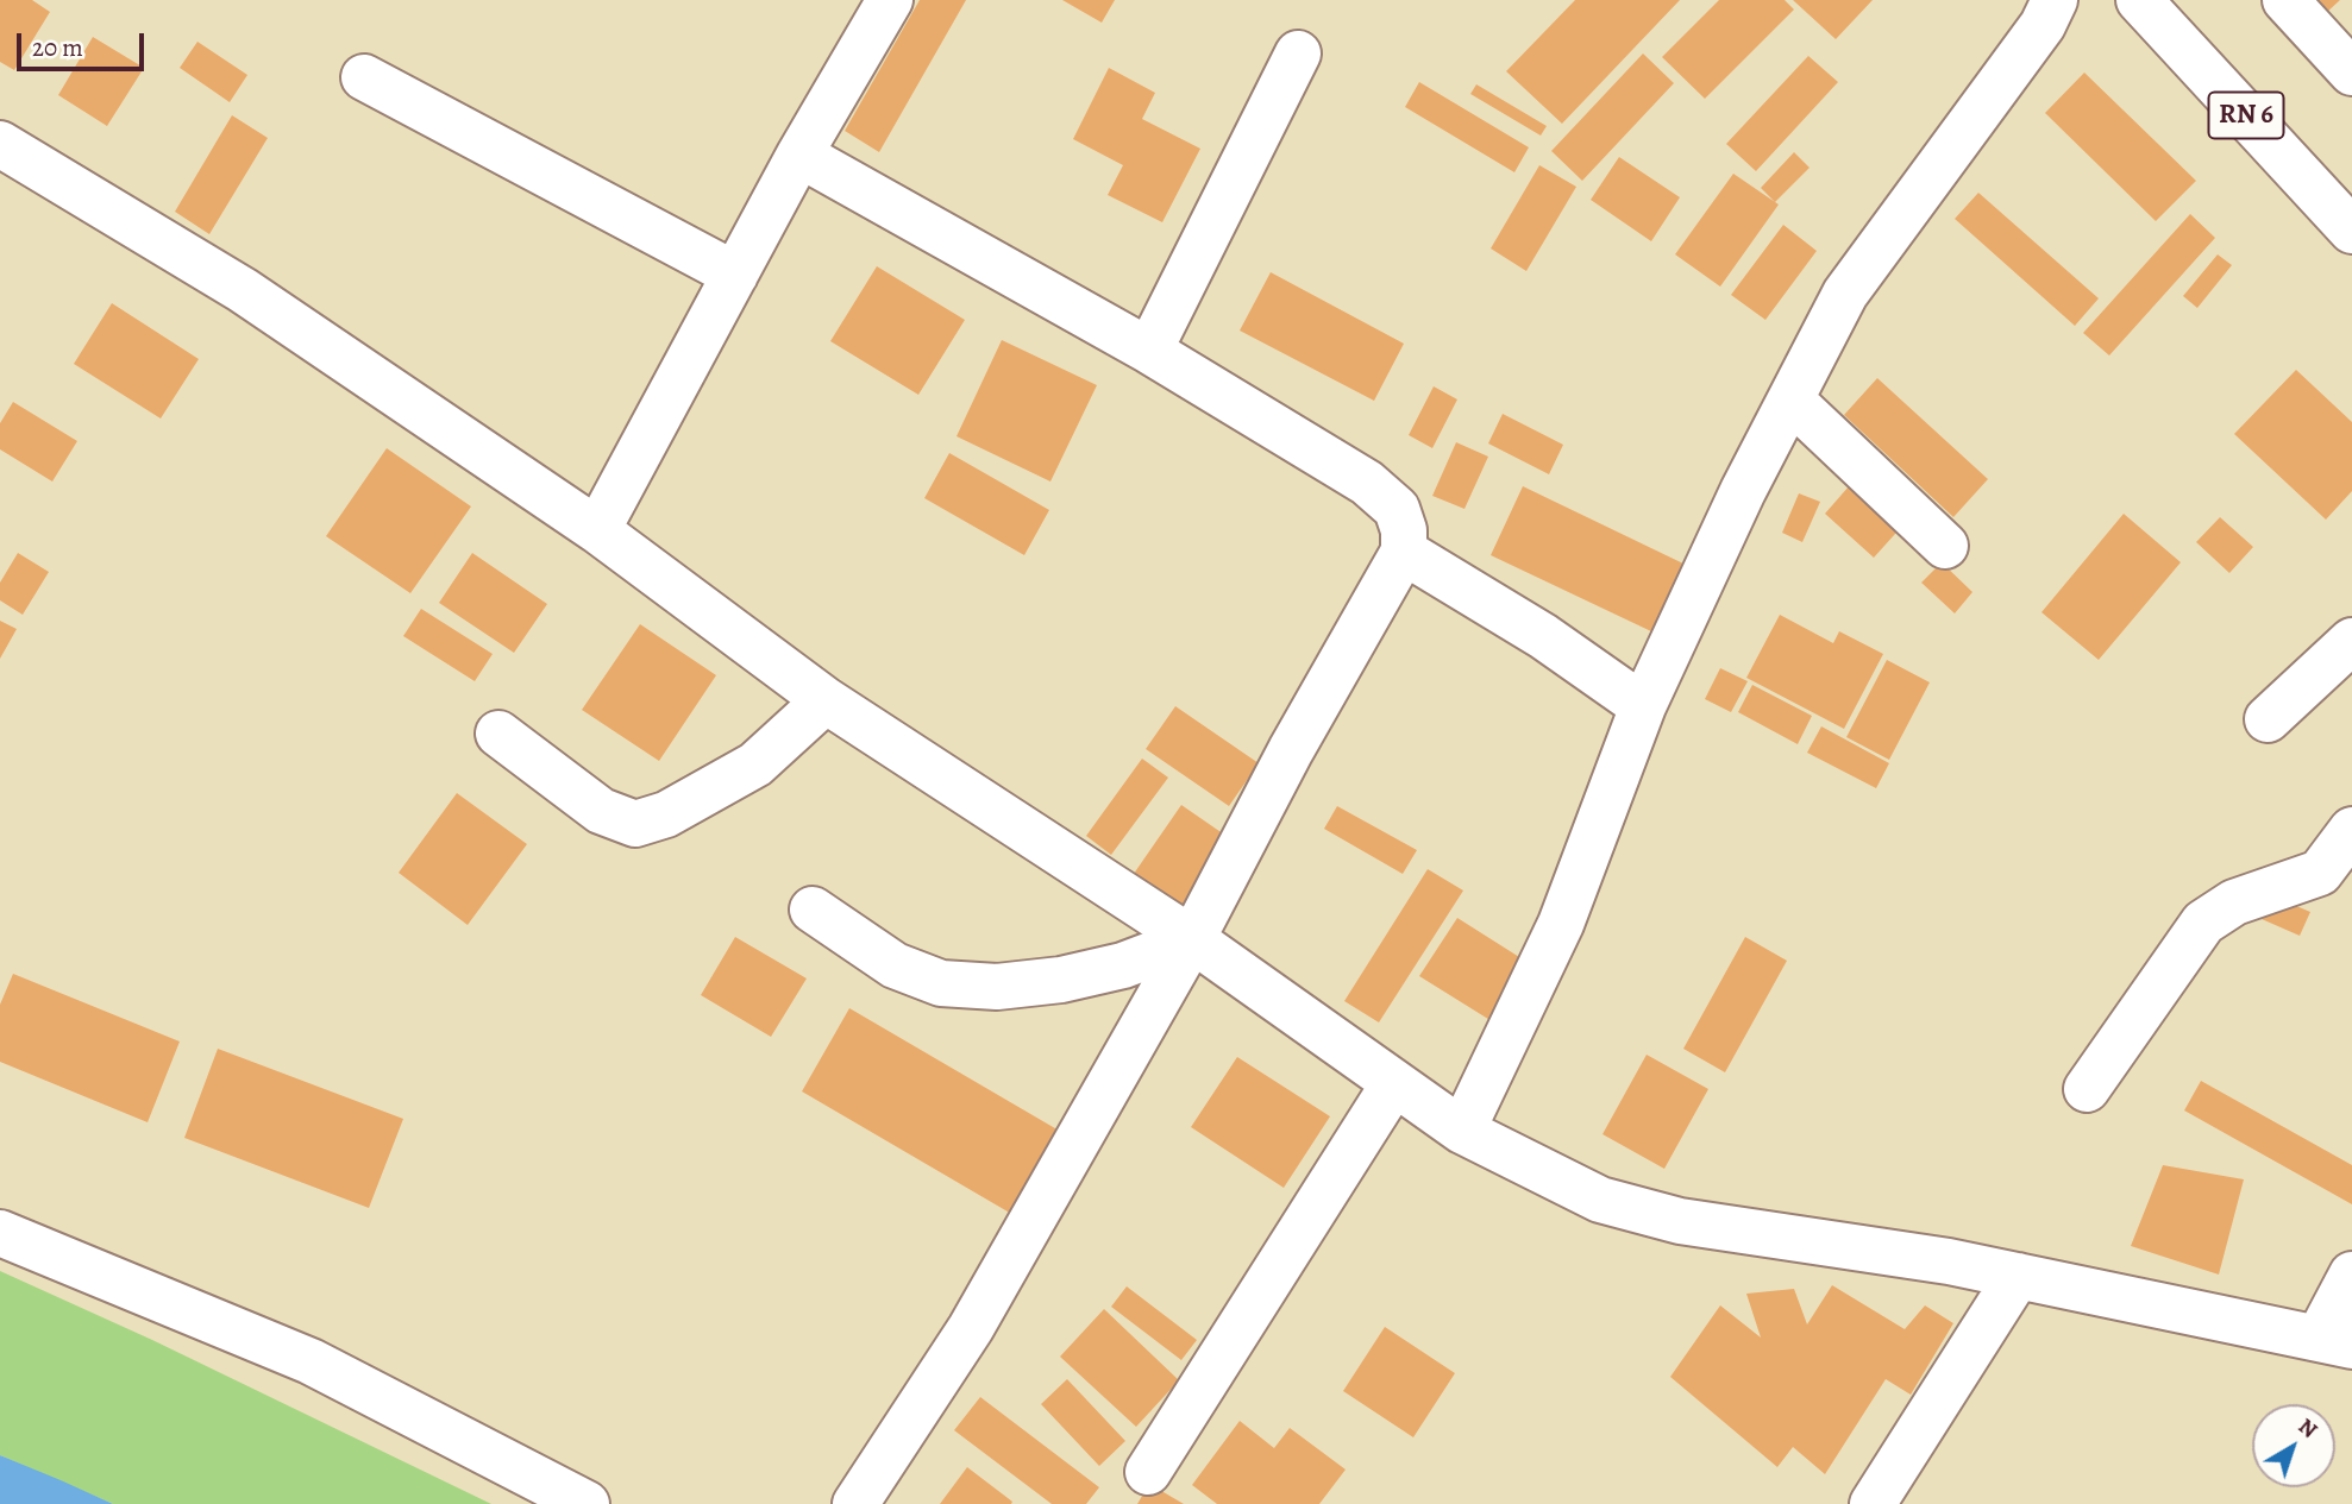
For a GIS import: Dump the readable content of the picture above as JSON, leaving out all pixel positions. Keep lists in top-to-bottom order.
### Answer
{
  "streets": {
    "street": ["RN 6"]
  },
  "scale_bar": "20 m",
  "north": "top right"
}
